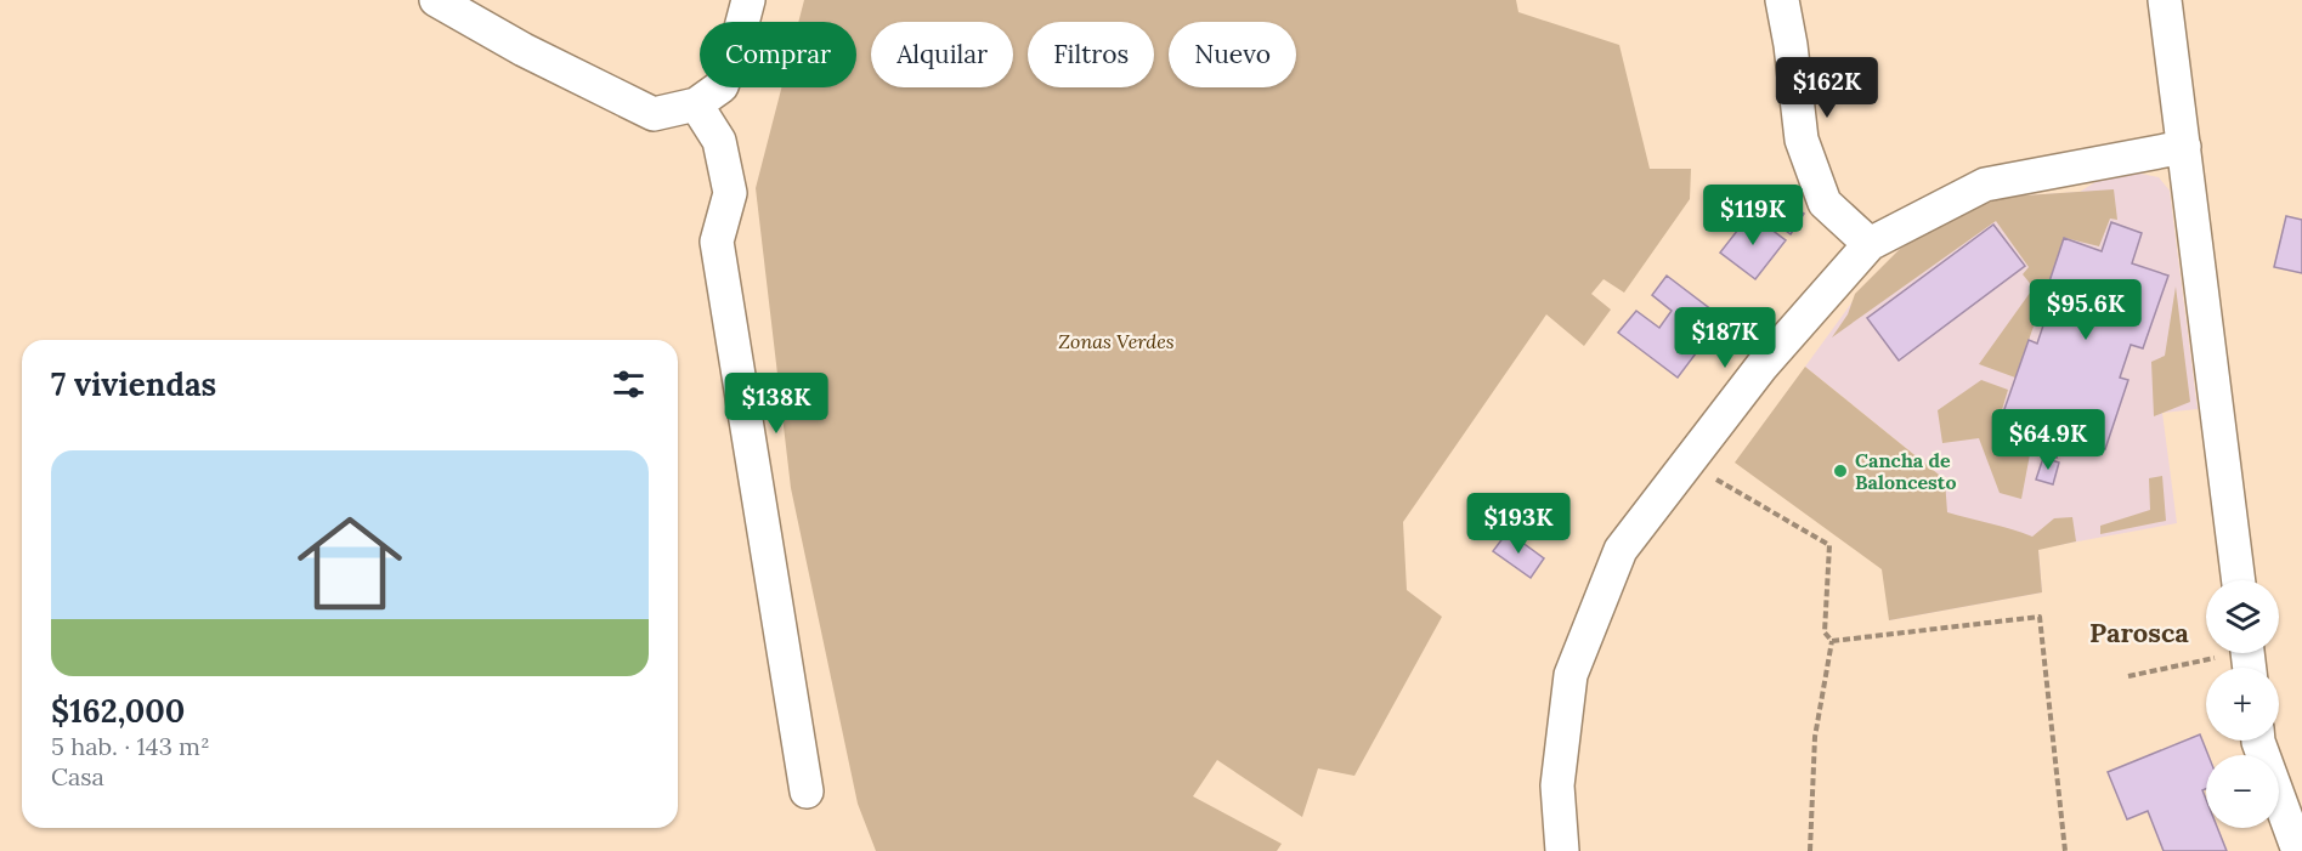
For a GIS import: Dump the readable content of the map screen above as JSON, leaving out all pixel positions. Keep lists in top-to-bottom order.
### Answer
{
  "districts": ["Parosca"],
  "parks": ["Zonas Verdes"],
  "places": ["Cancha de Baloncesto"],
  "page": {
    "chip": [
      "Comprar",
      "Alquilar",
      "Filtros",
      "Nuevo"
    ],
    "price": [
      "$162K",
      "$119K",
      "$95.6K",
      "$187K",
      "$138K",
      "$64.9K",
      "$193K"
    ],
    "heading": "7 viviendas",
    "list": [
      {
        "name": "$162,000",
        "note": "5 hab. · 143 m² · Casa"
      }
    ],
    "map_buttons": ["+", "−"]
  }
}
